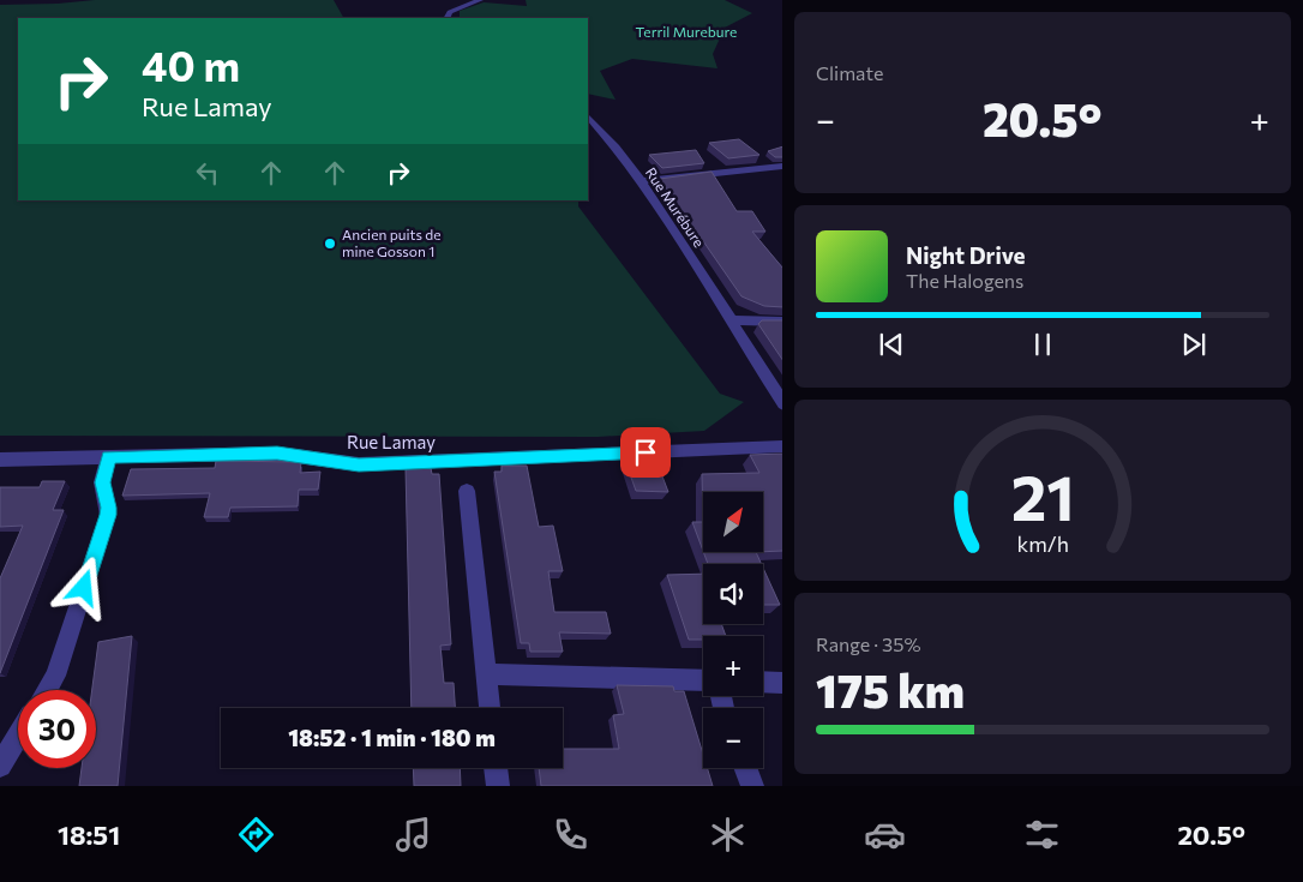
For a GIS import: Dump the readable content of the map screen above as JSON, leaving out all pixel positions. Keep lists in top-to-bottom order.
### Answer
{
  "streets": {
    "street": ["Rue Murébure", "Rue Lamay"]
  },
  "parks": ["Terril Murebure"],
  "places": ["Ancien puits de mine Gosson 1"],
  "north": "top right",
  "page": {
    "tile": [
      "Climate",
      ["Range · 35%", "175 km"]
    ],
    "turn": ["40 m", "Rue Lamay"],
    "heat": ["−", "20.5°", "+"],
    "song": ["Night Drive", "The Halogens"],
    "map_buttons": ["+", "−"],
    "limit": "30",
    "trip": "18:52 · 1 min · 180 m",
    "tabs": ["18:51", "20.5°"],
    "gauge": ["21", "km/h"]
  }
}
